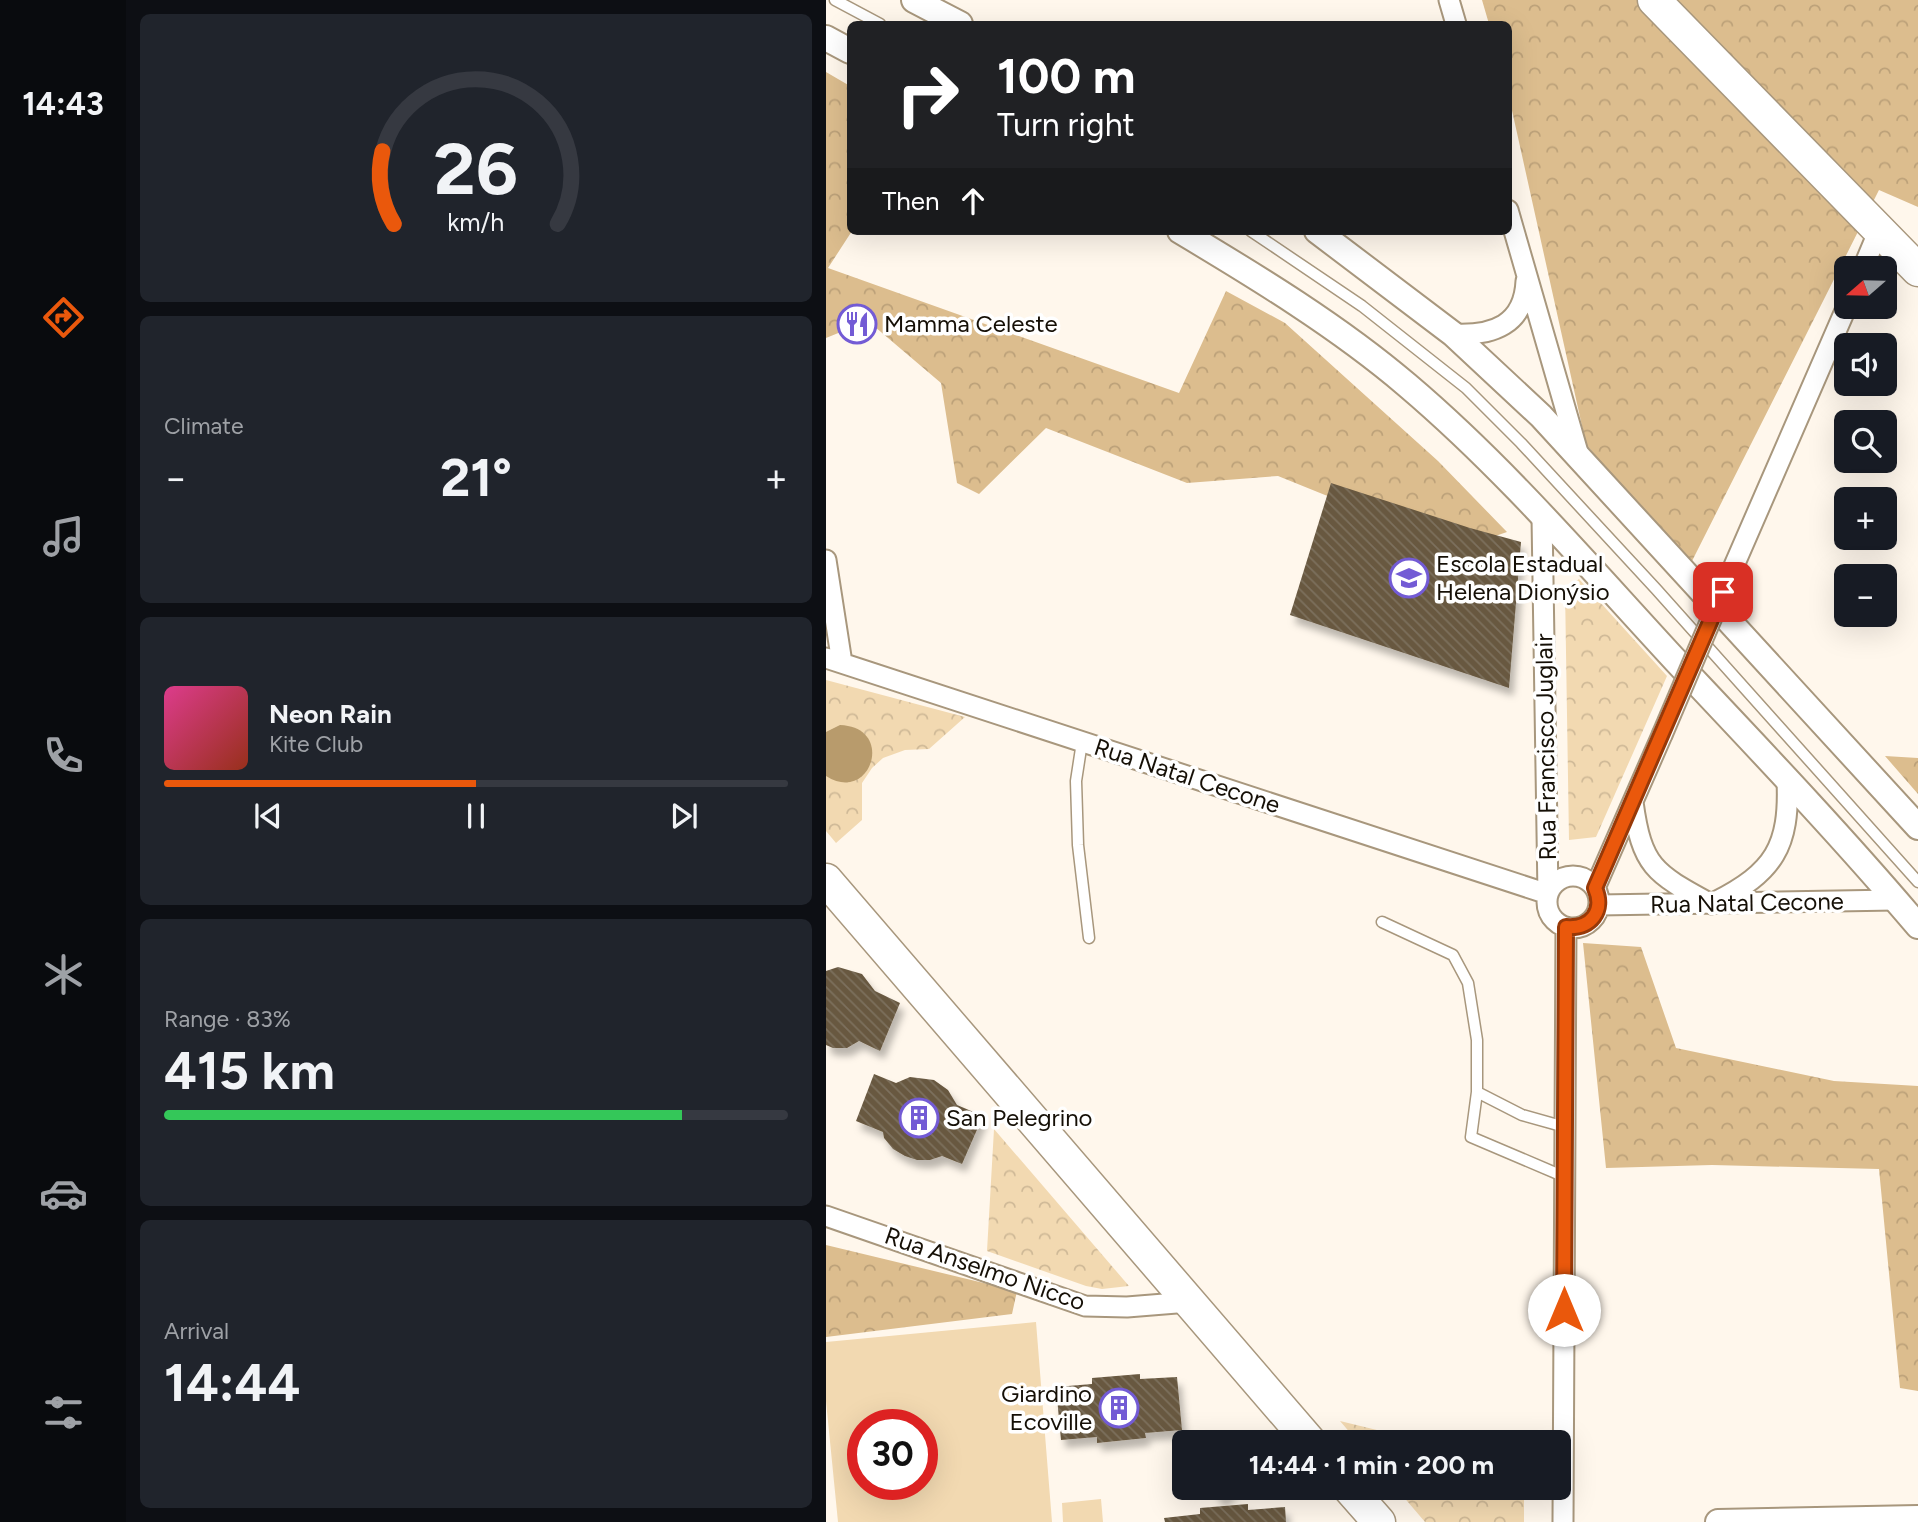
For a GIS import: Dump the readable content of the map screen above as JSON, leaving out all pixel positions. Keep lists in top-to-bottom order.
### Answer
{
  "streets": {
    "street": ["Rua Francisco Juglair", "Rua Natal Cecone", "Rua Anselmo Nicco"]
  },
  "crossings": [
    ["Rua Francisco Juglair", "Rua Natal Cecone"]
  ],
  "places": {
    "restaurant": ["Mamma Celeste"],
    "school or university": ["Escola Estadual Helena Dionýsio"],
    "building": ["San Pelegrino", "Giardino Ecoville"]
  },
  "north": "left",
  "page": {
    "tabs": "14:43",
    "turn": ["100 m", "Turn right"],
    "then": "Then",
    "map_buttons": ["+", "−"],
    "tile": [
      "Climate",
      ["Range · 83%", "415 km"],
      ["Arrival", "14:44"]
    ],
    "heat": ["−", "21°", "+"],
    "song": ["Neon Rain", "Kite Club"],
    "limit": "30",
    "trip": "14:44 · 1 min · 200 m",
    "gauge": ["26", "km/h"]
  }
}
